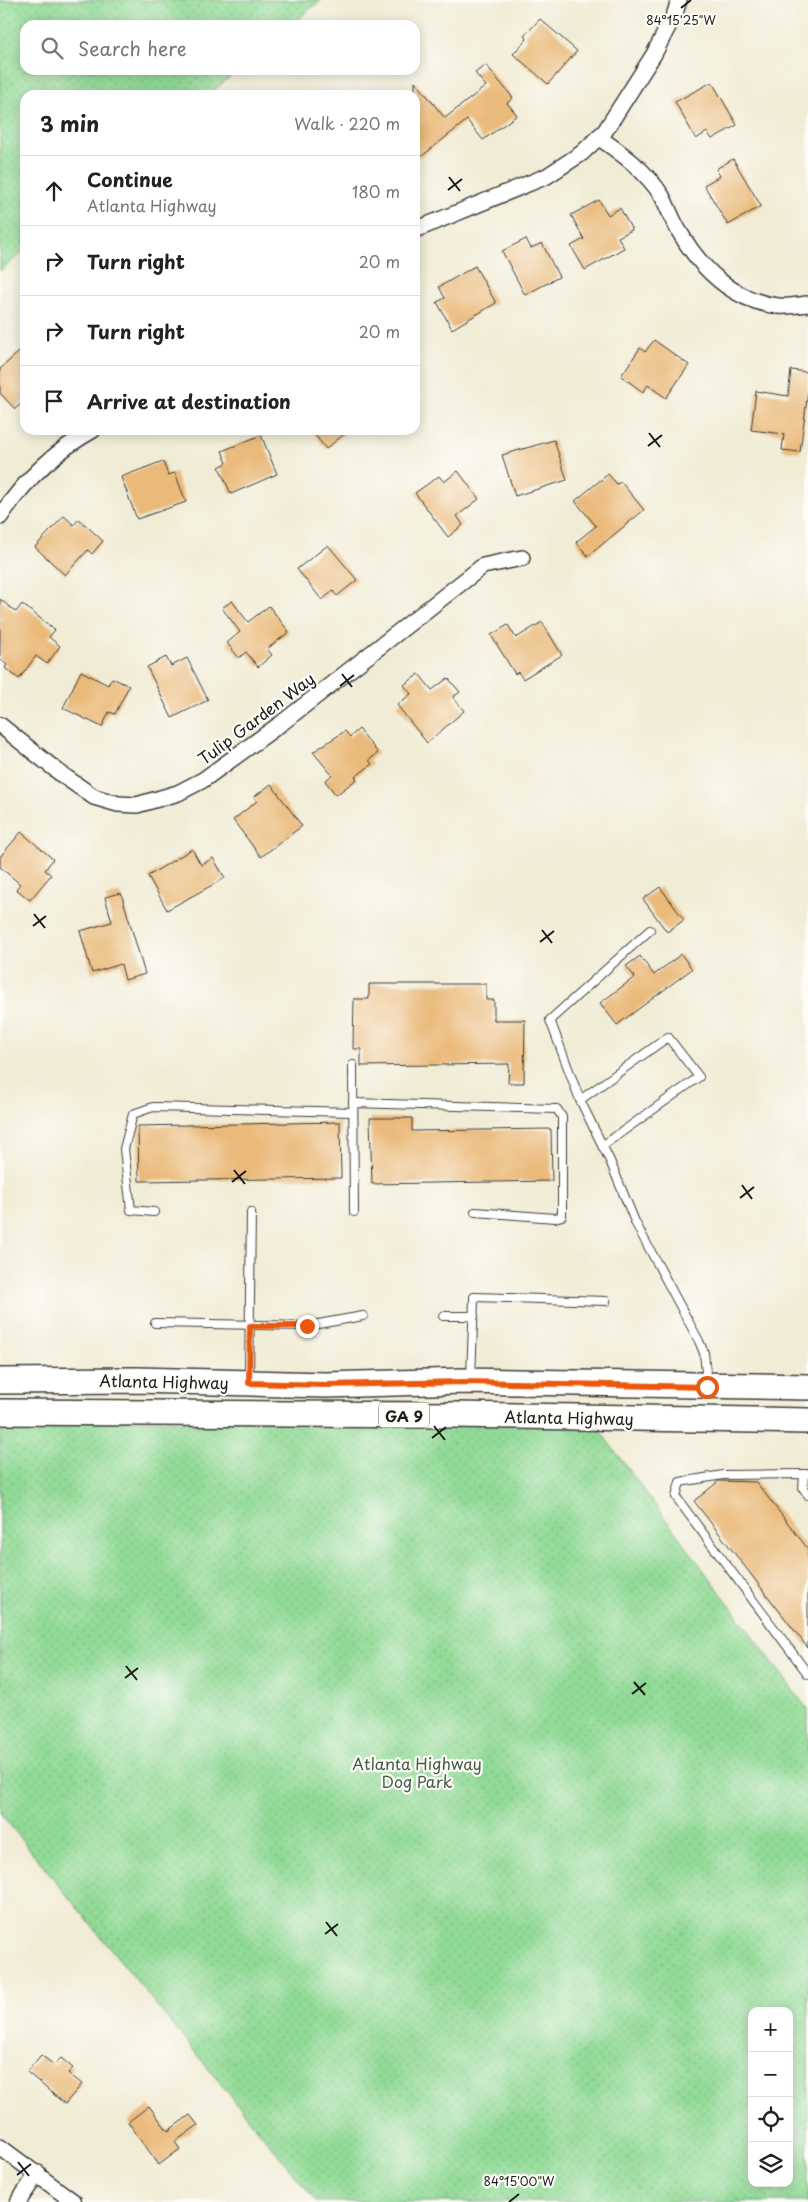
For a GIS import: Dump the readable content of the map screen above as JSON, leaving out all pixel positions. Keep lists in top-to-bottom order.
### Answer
{
  "streets": {
    "main road": ["Atlanta Highway", "GA 9"],
    "street": ["Tulip Garden Way"]
  },
  "parks": ["Atlanta Highway Dog Park"],
  "page": {
    "search": "Search here",
    "heading": ["3 min", "Walk · 220 m"],
    "list": [
      ["Continue", "Atlanta Highway", "180 m"],
      ["Turn right", "20 m"],
      ["Turn right", "20 m"],
      "Arrive at destination"
    ],
    "map_buttons": ["+", "−"]
  },
  "coordinates": ["84°15'25\"W", "84°15'00\"W"]
}
